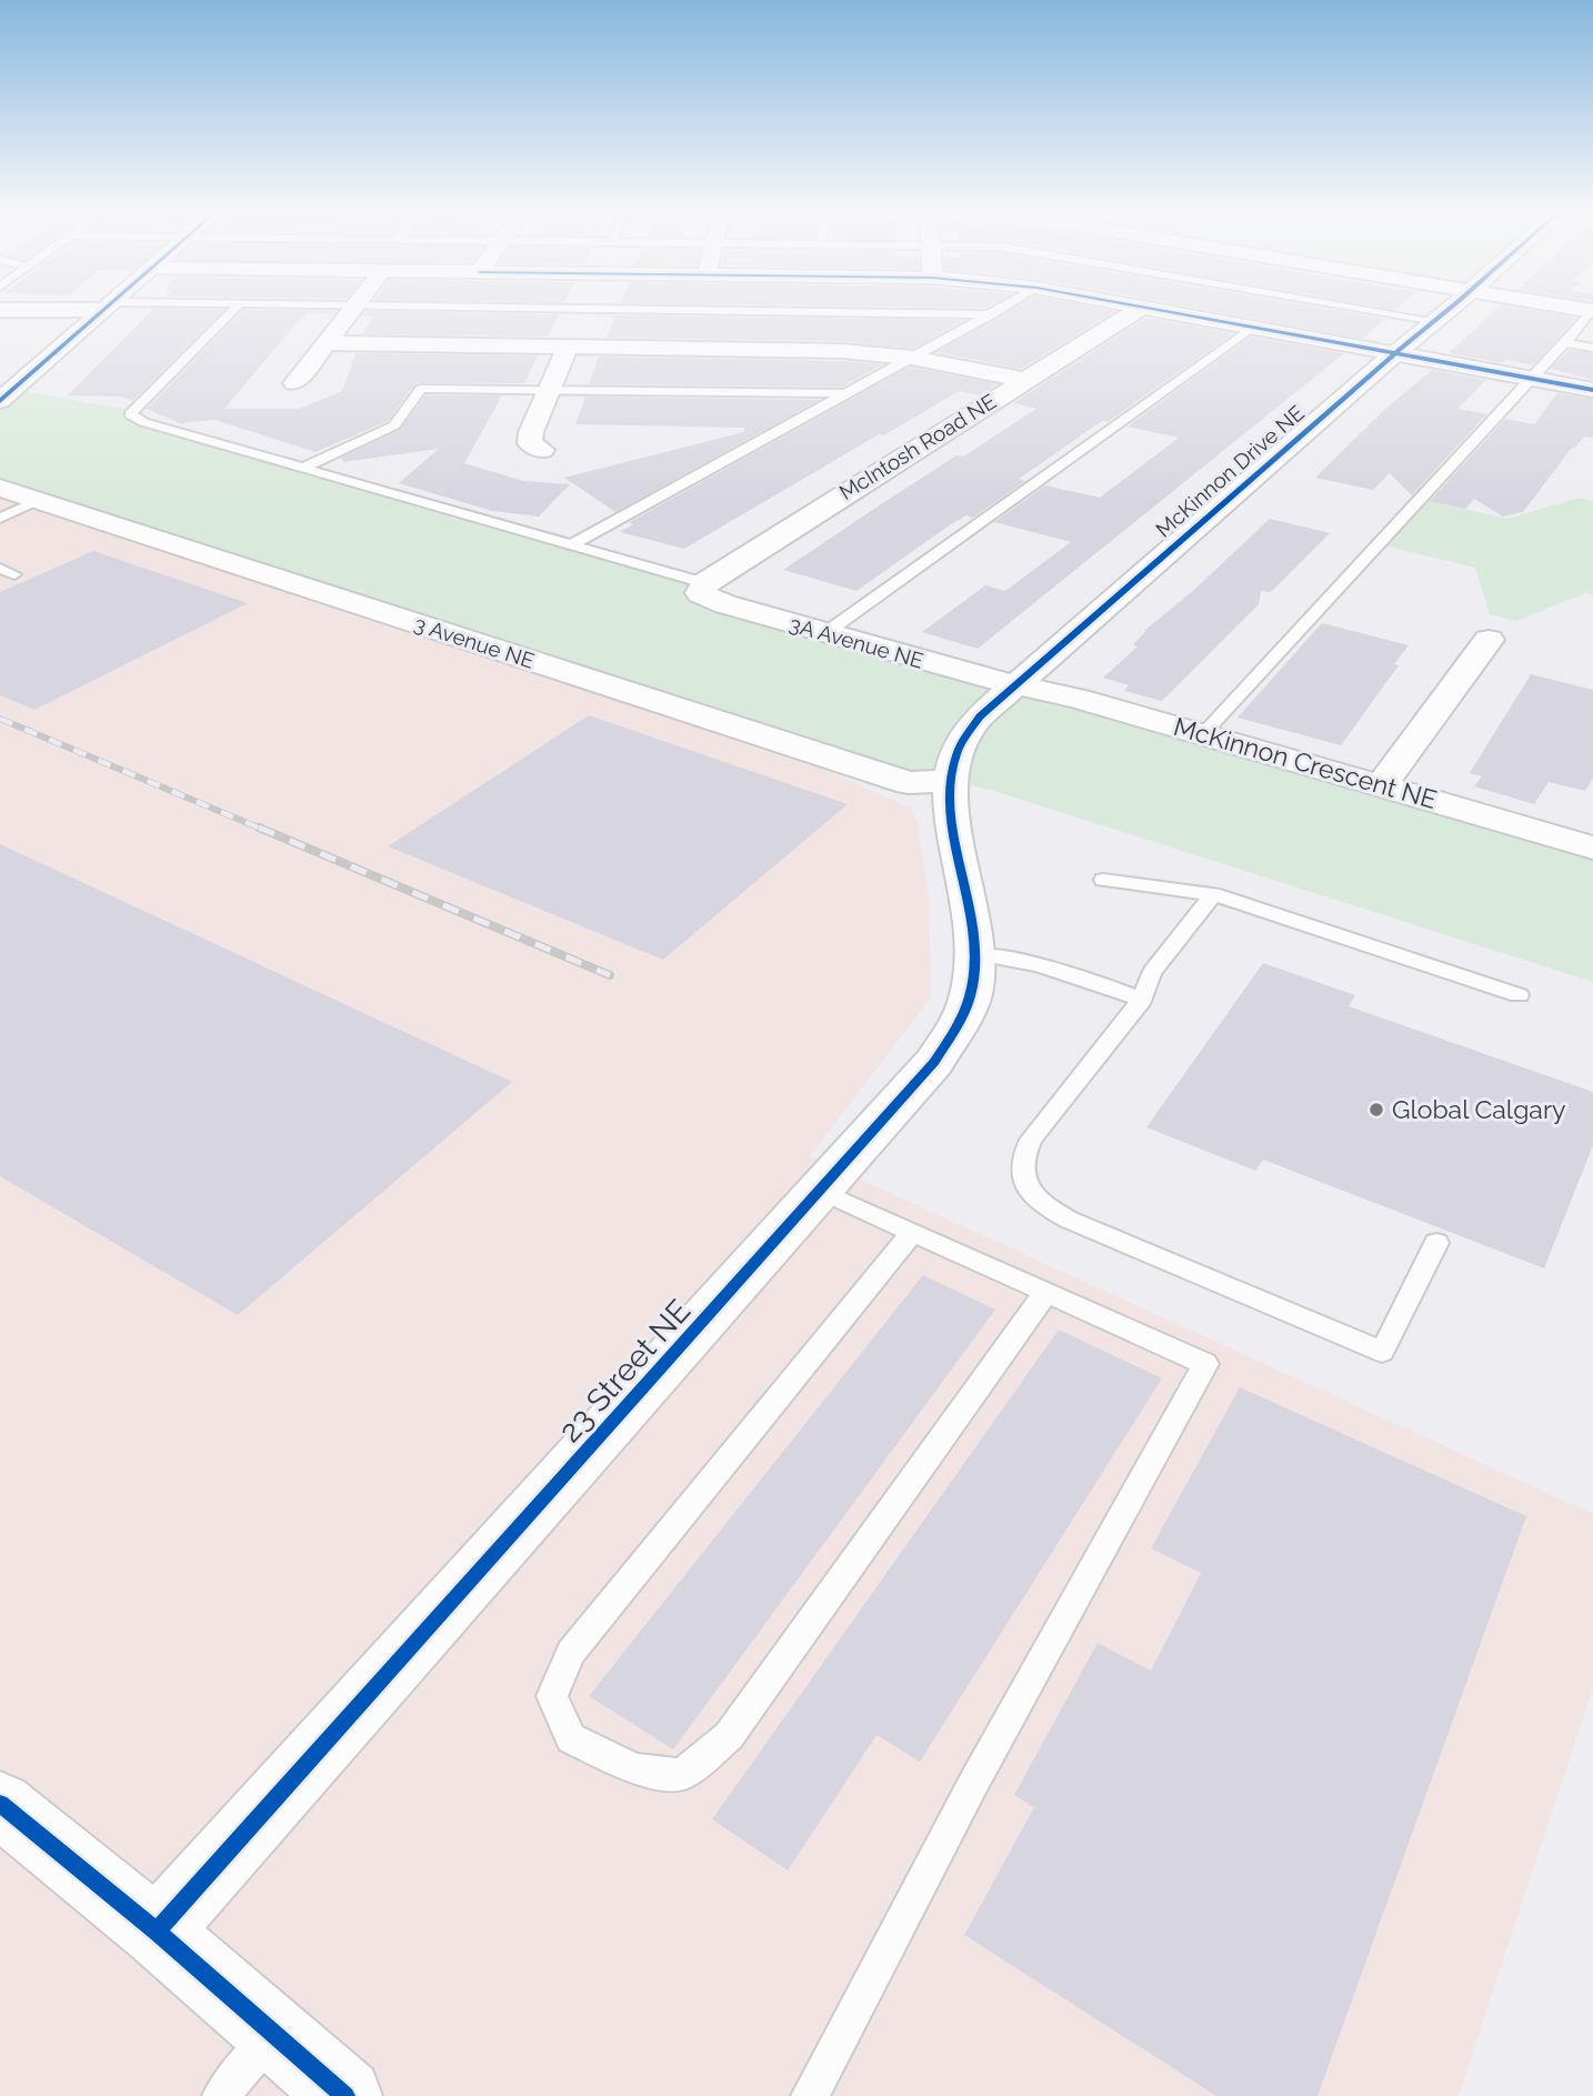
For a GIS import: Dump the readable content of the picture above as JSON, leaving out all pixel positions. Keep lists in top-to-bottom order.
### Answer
{
  "streets": {
    "street": [
      "McIntosh Road NE",
      "McKinnon Drive NE",
      "3 Avenue NE",
      "3A Avenue NE",
      "McKinnon Crescent NE",
      "23 Street NE"
    ]
  },
  "crossings": [
    ["McIntosh Road NE", "3A Avenue NE"],
    ["McKinnon Drive NE", "3 Avenue NE"],
    ["McKinnon Drive NE", "3A Avenue NE"],
    ["McKinnon Drive NE", "McKinnon Crescent NE"],
    ["McKinnon Drive NE", "23 Street NE"],
    ["3 Avenue NE", "23 Street NE"],
    ["3A Avenue NE", "McKinnon Crescent NE"]
  ],
  "places": ["Global Calgary"]
}
